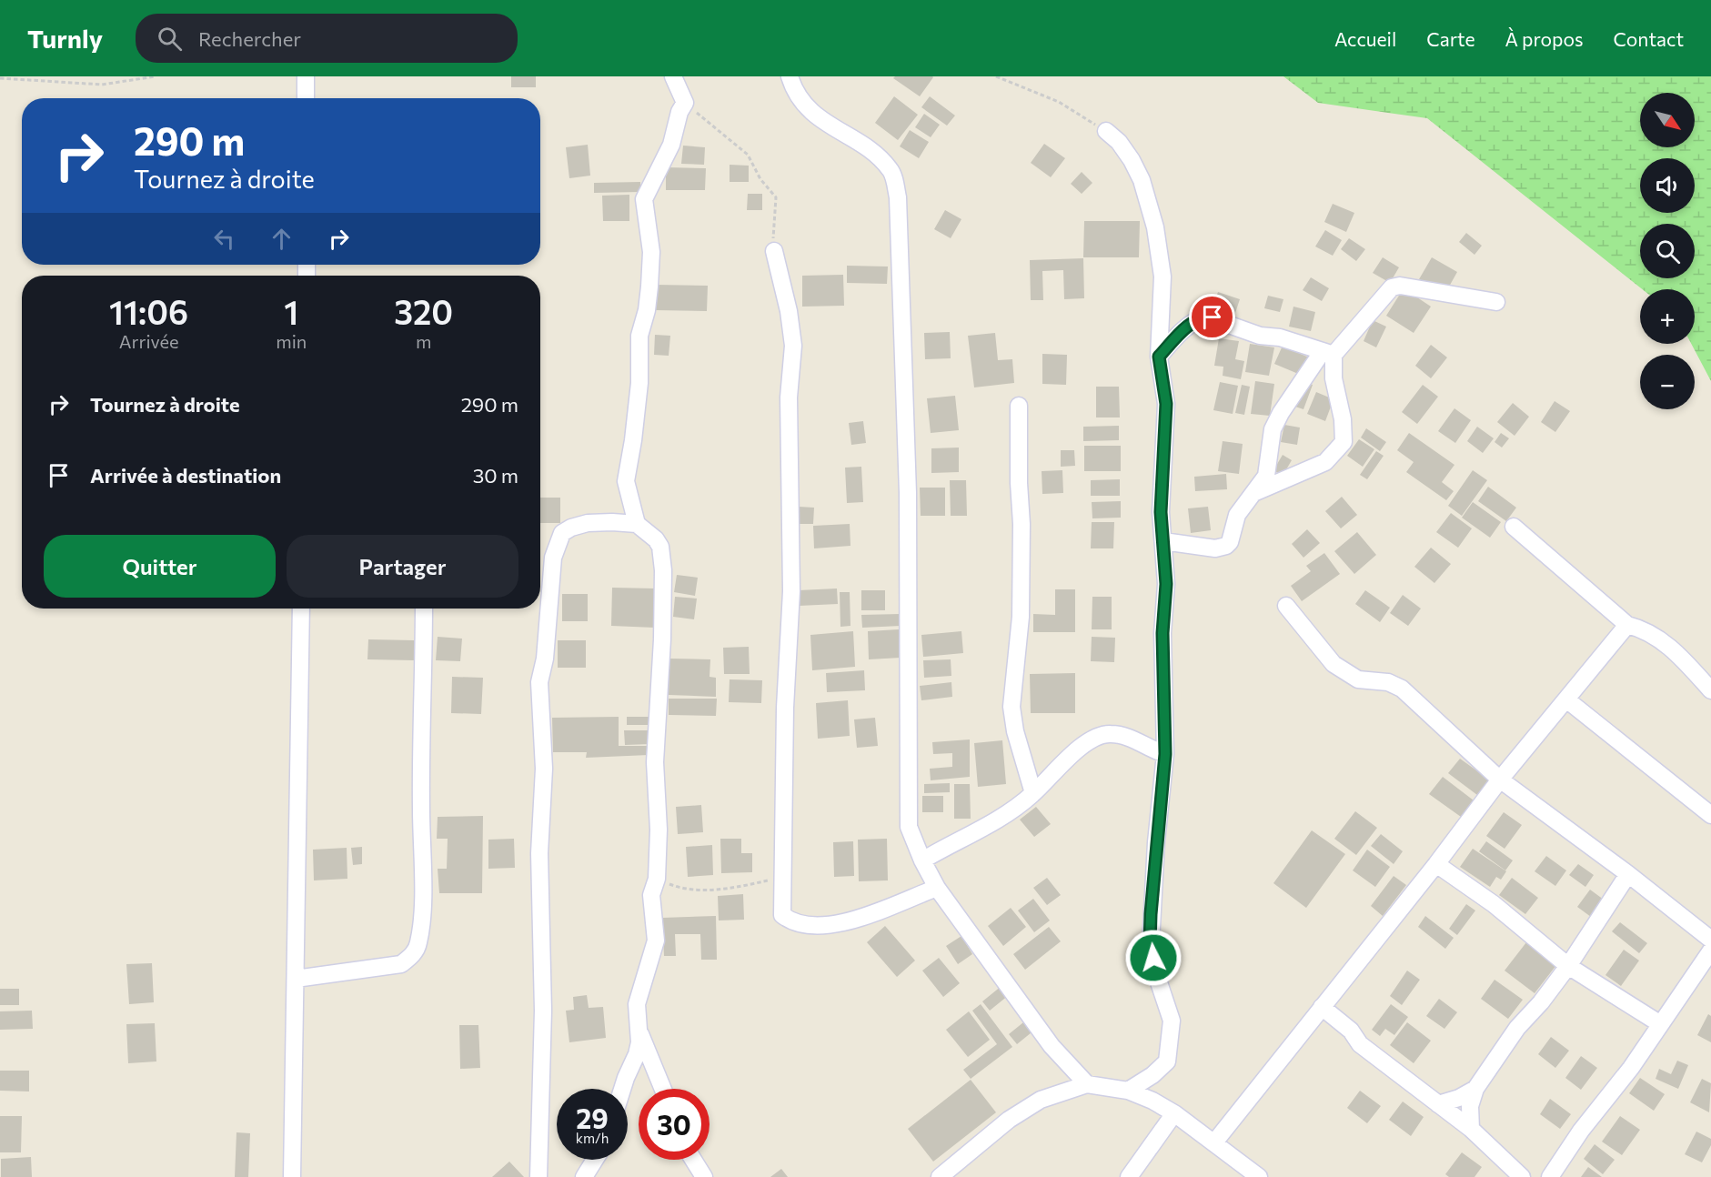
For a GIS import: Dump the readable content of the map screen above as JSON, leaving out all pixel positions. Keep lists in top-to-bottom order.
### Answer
{
  "north": "bottom right",
  "page": {
    "header": "Turnly",
    "search": "Rechercher",
    "nav": [
      "Accueil",
      "Carte",
      "À propos",
      "Contact"
    ],
    "map_buttons": ["+", "−"],
    "turn": ["290 m", "Tournez à droite"],
    "eta": [
      "11:06",
      "Arrivée",
      "1",
      "min",
      "320",
      "m"
    ],
    "list": [
      {
        "name": "Tournez à droite",
        "value": "290 m"
      },
      {
        "name": "Arrivée à destination",
        "value": "30 m"
      }
    ],
    "buttons": ["Quitter", "Partager"],
    "speed": "29 km/h",
    "limit": "30"
  }
}
